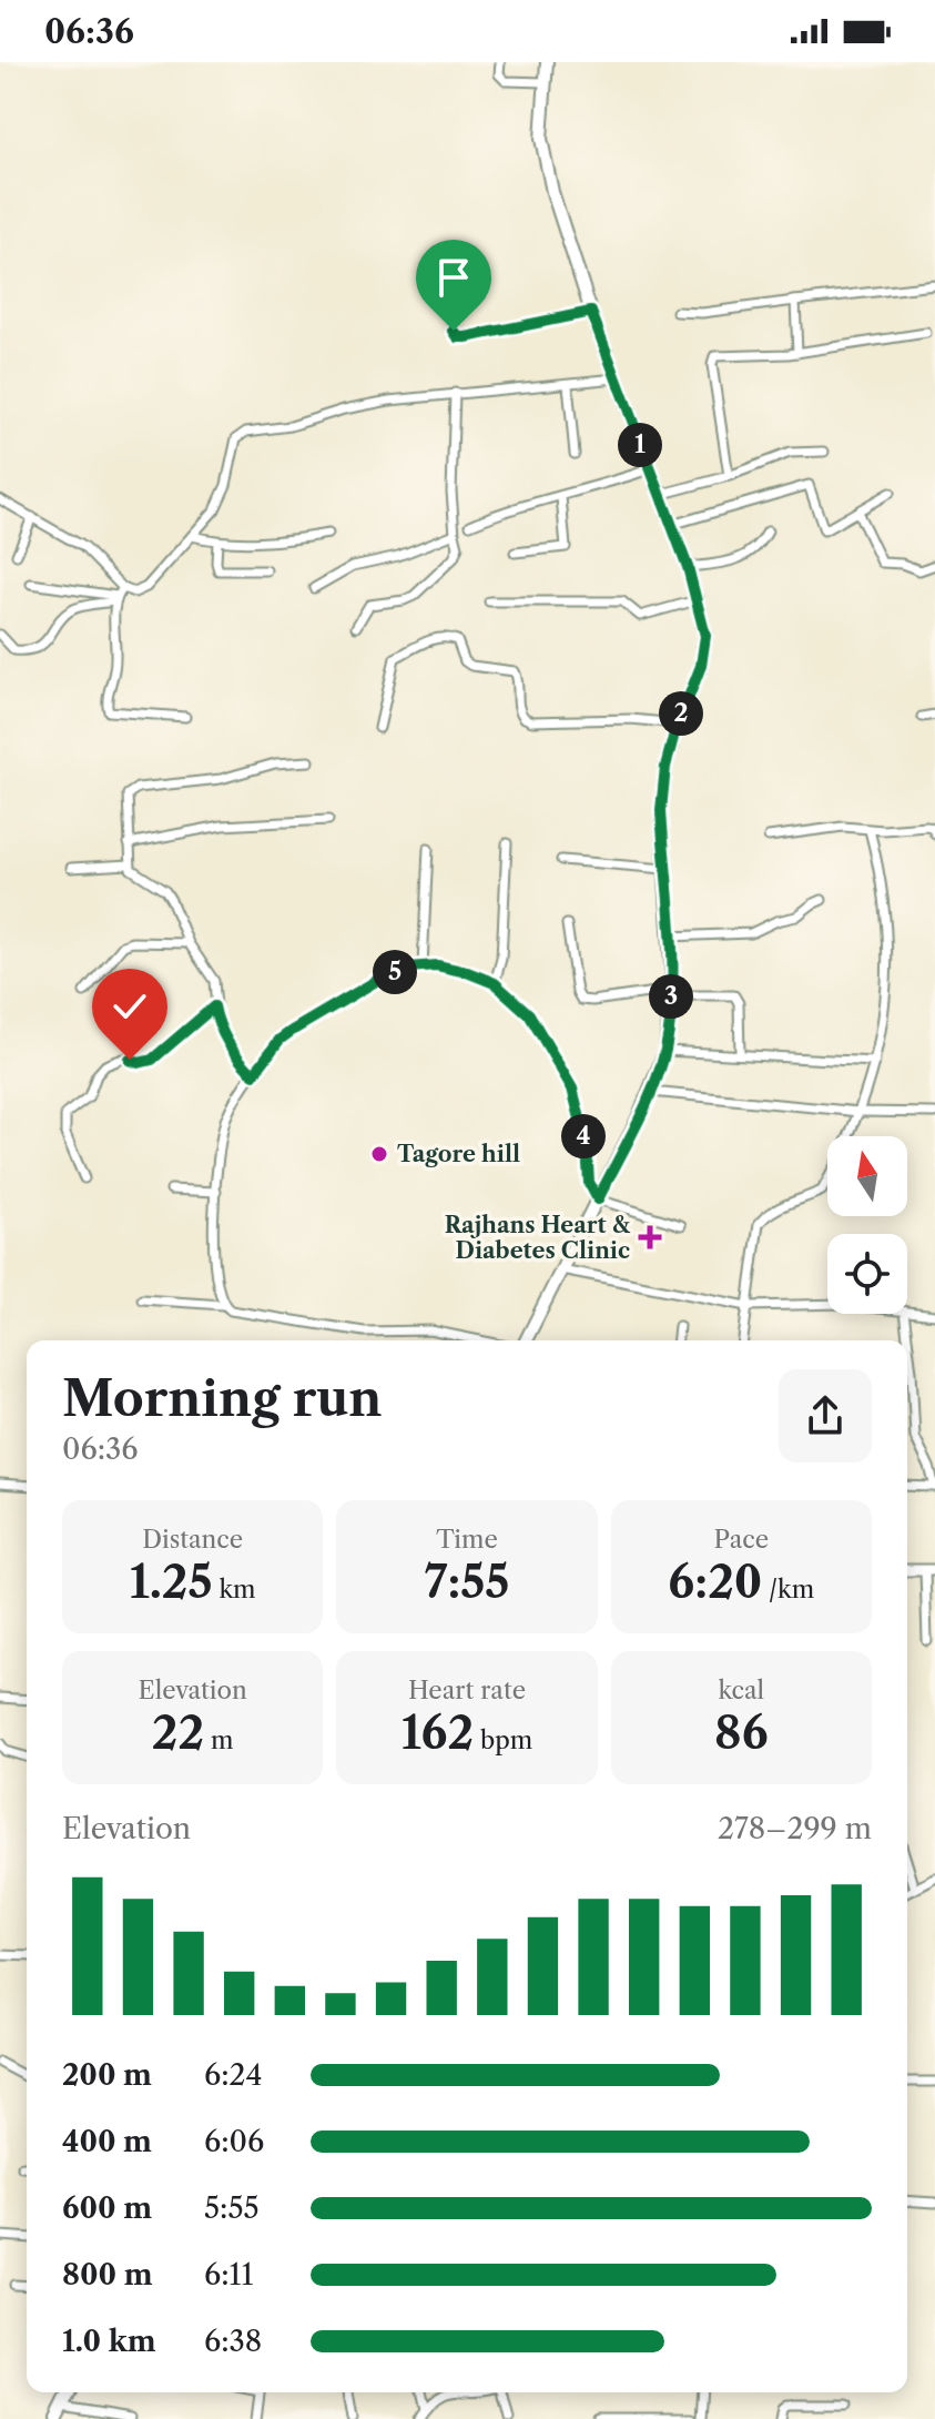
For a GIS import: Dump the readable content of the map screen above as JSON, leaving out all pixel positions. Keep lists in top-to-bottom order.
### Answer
{
  "places": {
    "other": ["Tagore hill"],
    "health": ["Rajhans Heart & Diabetes Clinic"]
  },
  "north": "top",
  "page": {
    "status": "06:36",
    "pins": [
      "1",
      "2",
      "5",
      "3",
      "4"
    ],
    "heading": ["Morning run", "06:36"],
    "stats": [
      ["Distance", "1.25 km"],
      ["Time", "7:55"],
      ["Pace", "6:20 /km"],
      ["Elevation", "22 m"],
      ["Heart rate", "162 bpm"],
      ["kcal", "86"]
    ],
    "chart": ["Elevation", "278–299 m"],
    "list": [
      {
        "name": "200 m",
        "note": "6:24"
      },
      {
        "name": "400 m",
        "note": "6:06"
      },
      {
        "name": "600 m",
        "note": "5:55"
      },
      {
        "name": "800 m",
        "note": "6:11"
      },
      {
        "name": "1.0 km",
        "note": "6:38"
      }
    ]
  }
}
